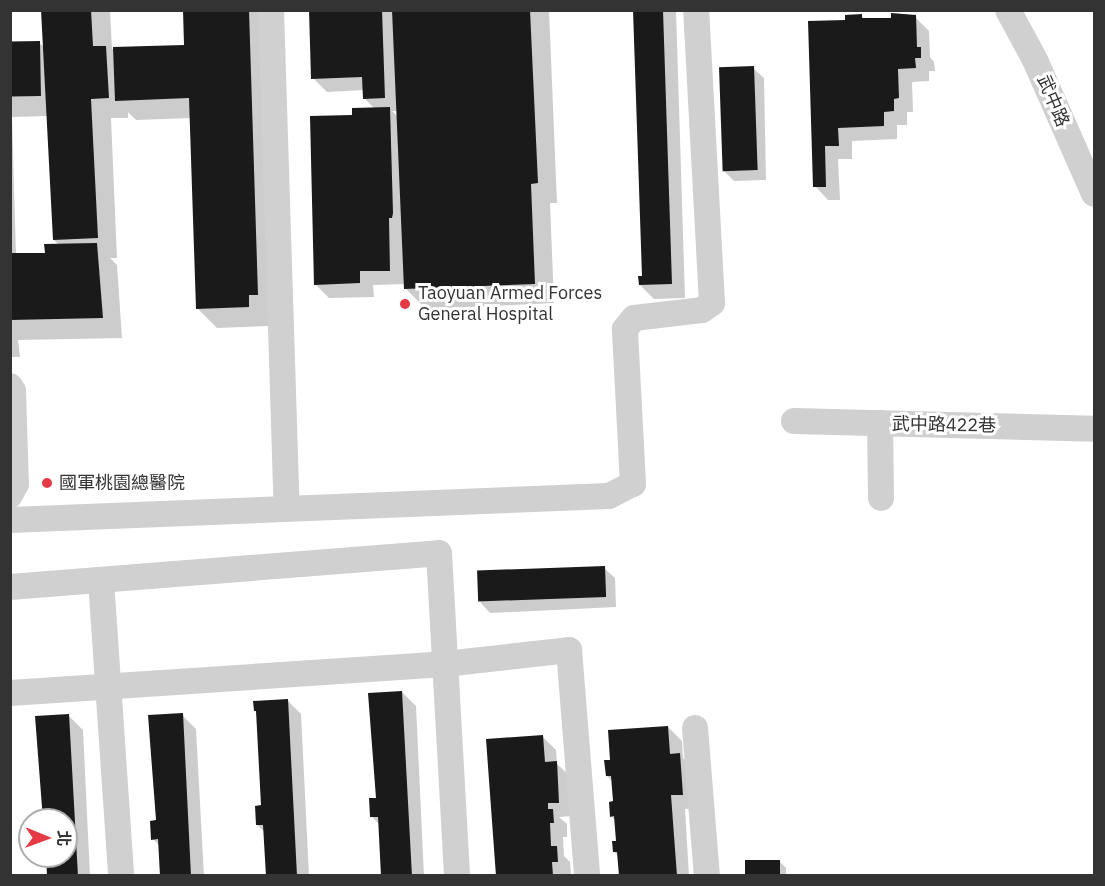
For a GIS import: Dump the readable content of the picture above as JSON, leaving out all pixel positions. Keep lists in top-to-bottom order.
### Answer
{
  "streets": {
    "street": ["武中路", "武中路422巷"]
  },
  "places": ["Taoyuan Armed Forces General Hospital", "國軍桃園總醫院"],
  "north": "right"
}
